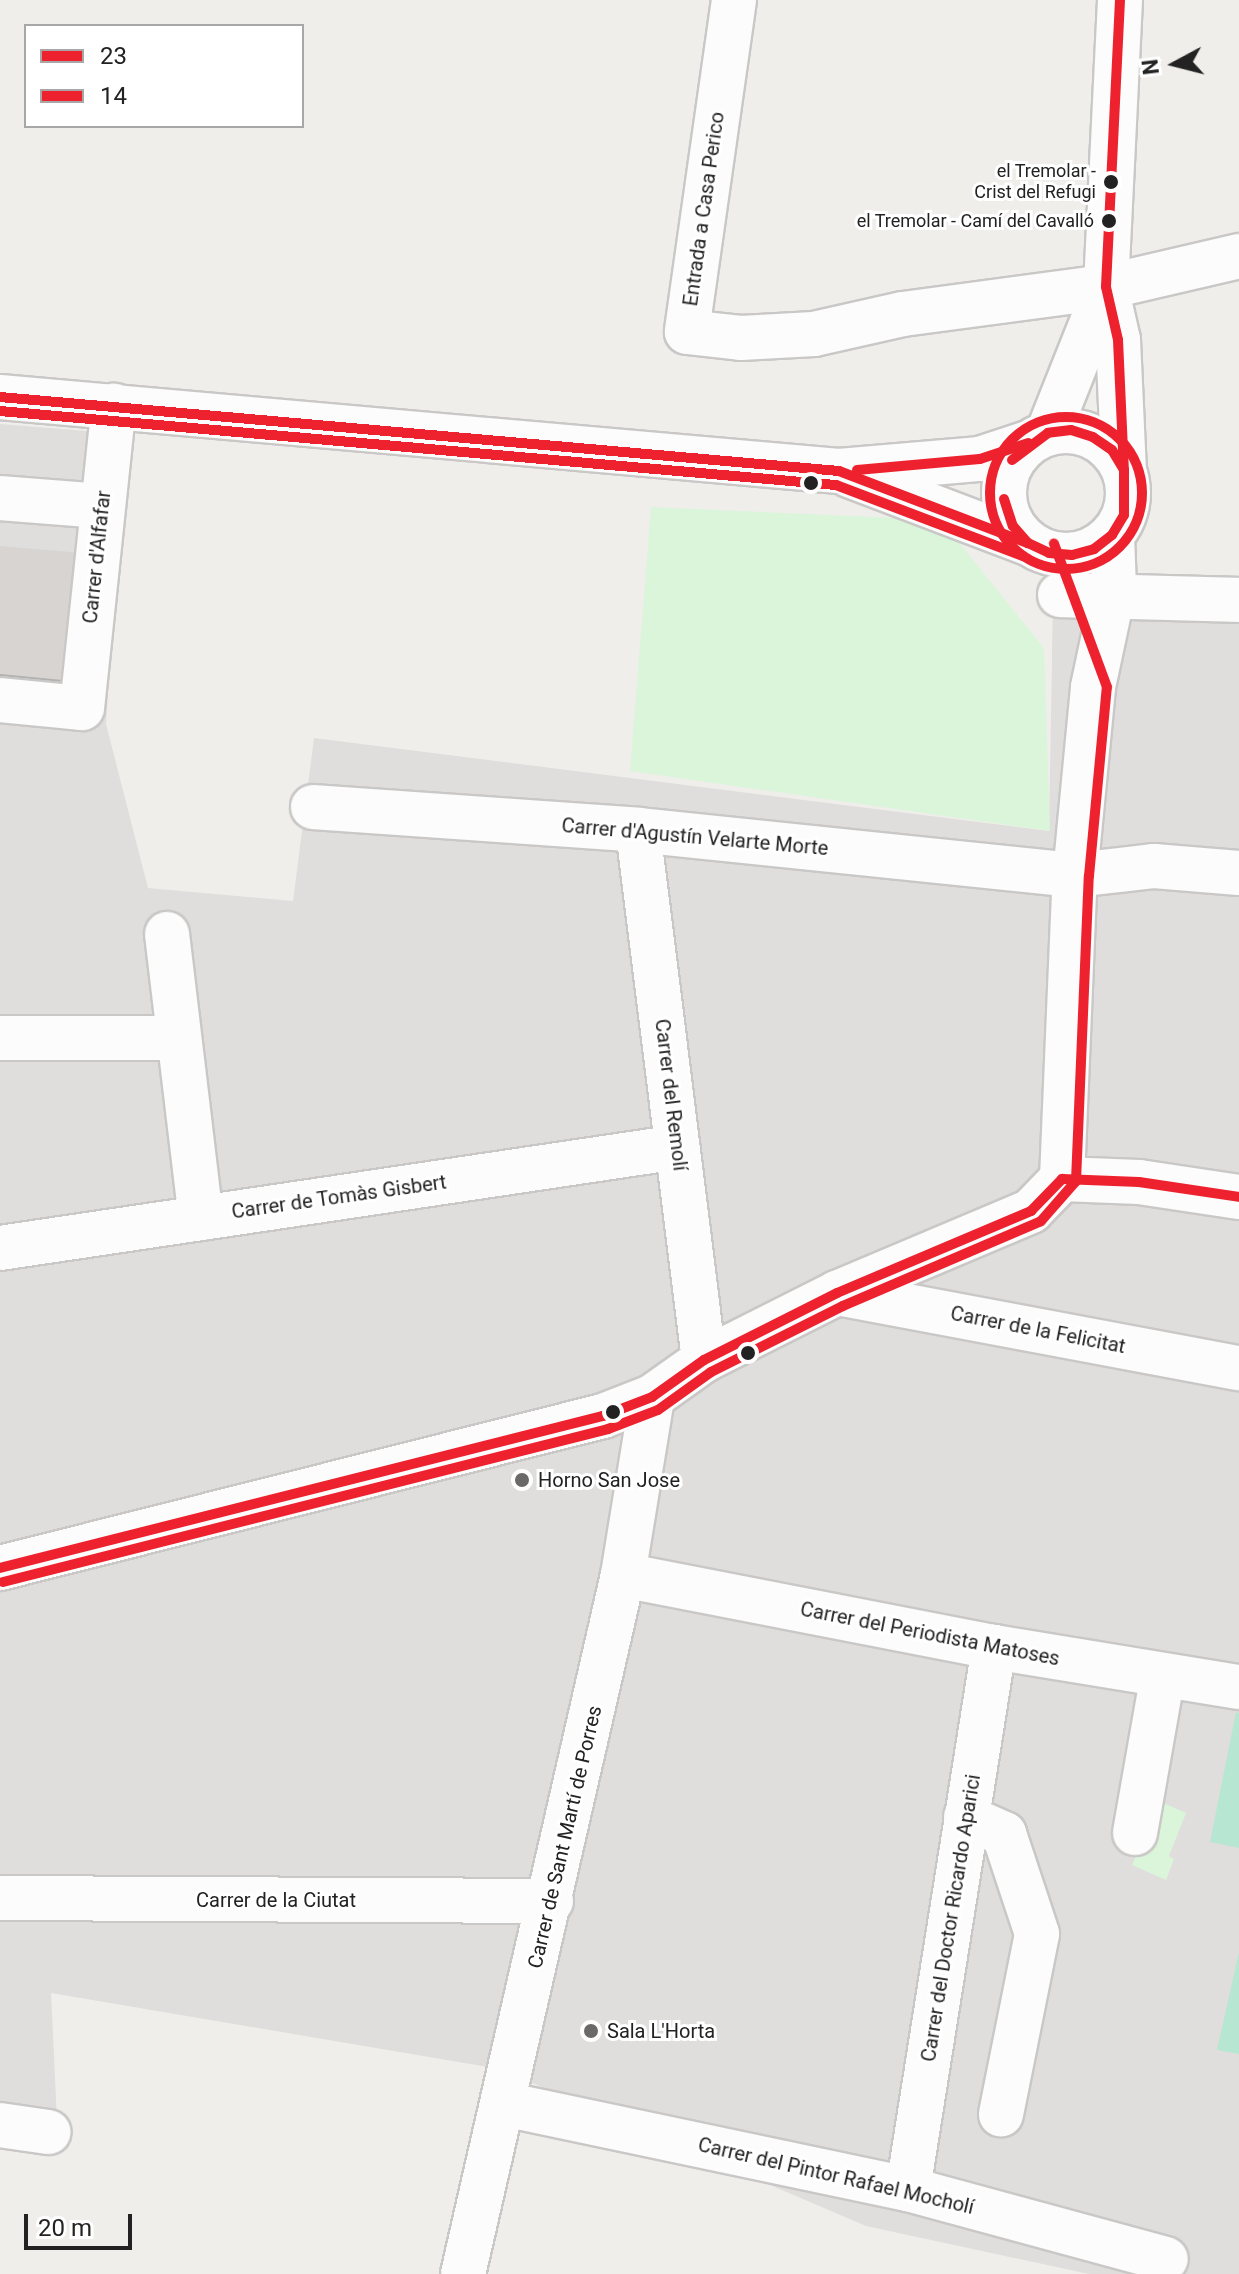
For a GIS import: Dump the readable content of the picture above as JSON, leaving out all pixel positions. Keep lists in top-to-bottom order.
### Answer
{
  "streets": {
    "street": [
      "Entrada a Casa Perico",
      "Carrer d'Alfafar",
      "Carrer d'Agustín Velarte Morte",
      "Carrer del Remolí",
      "Carrer de Tomàs Gisbert",
      "Carrer de la Felicitat",
      "Carrer del Periodista Matoses",
      "Carrer de Sant Martí de Porres",
      "Carrer de la Ciutat",
      "Carrer del Doctor Ricardo Aparici",
      "Carrer del Pintor Rafael Mocholí"
    ]
  },
  "crossings": [
    ["Carrer d'Agustín Velarte Morte", "Carrer del Remolí"],
    ["Carrer del Remolí", "Carrer de Tomàs Gisbert"],
    ["Carrer del Periodista Matoses", "Carrer de Sant Martí de Porres"],
    ["Carrer del Periodista Matoses", "Carrer del Doctor Ricardo Aparici"],
    ["Carrer de Sant Martí de Porres", "Carrer de la Ciutat"],
    ["Carrer de Sant Martí de Porres", "Carrer del Pintor Rafael Mocholí"],
    ["Carrer del Doctor Ricardo Aparici", "Carrer del Pintor Rafael Mocholí"]
  ],
  "places": [
    "el Tremolar - Crist del Refugi",
    "el Tremolar - Camí del Cavalló",
    "Horno San Jose",
    "Sala L'Horta"
  ],
  "lines": ["transit line 23", "transit line 14"],
  "legend": ["23", "14"],
  "scale_bar": "20 m",
  "north": "left"
}
